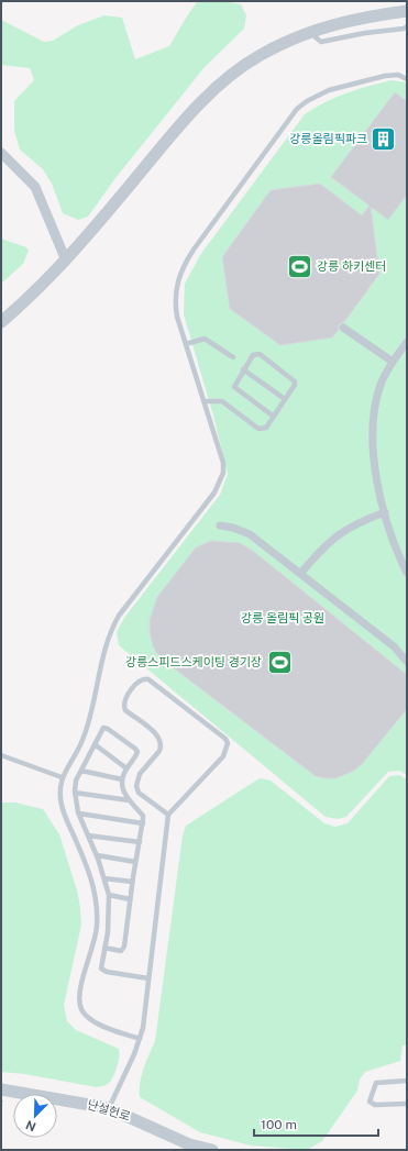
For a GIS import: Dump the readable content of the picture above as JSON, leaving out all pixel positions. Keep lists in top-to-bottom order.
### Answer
{
  "streets": {
    "street": ["난설헌로"]
  },
  "parks": ["강릉 올림픽 공원"],
  "places": {
    "building": ["강릉올림픽파크"],
    "sports": ["강릉 하키센터", "강릉스피드스케이팅 경기장"]
  },
  "scale_bar": "100 m",
  "north": "bottom left"
}
